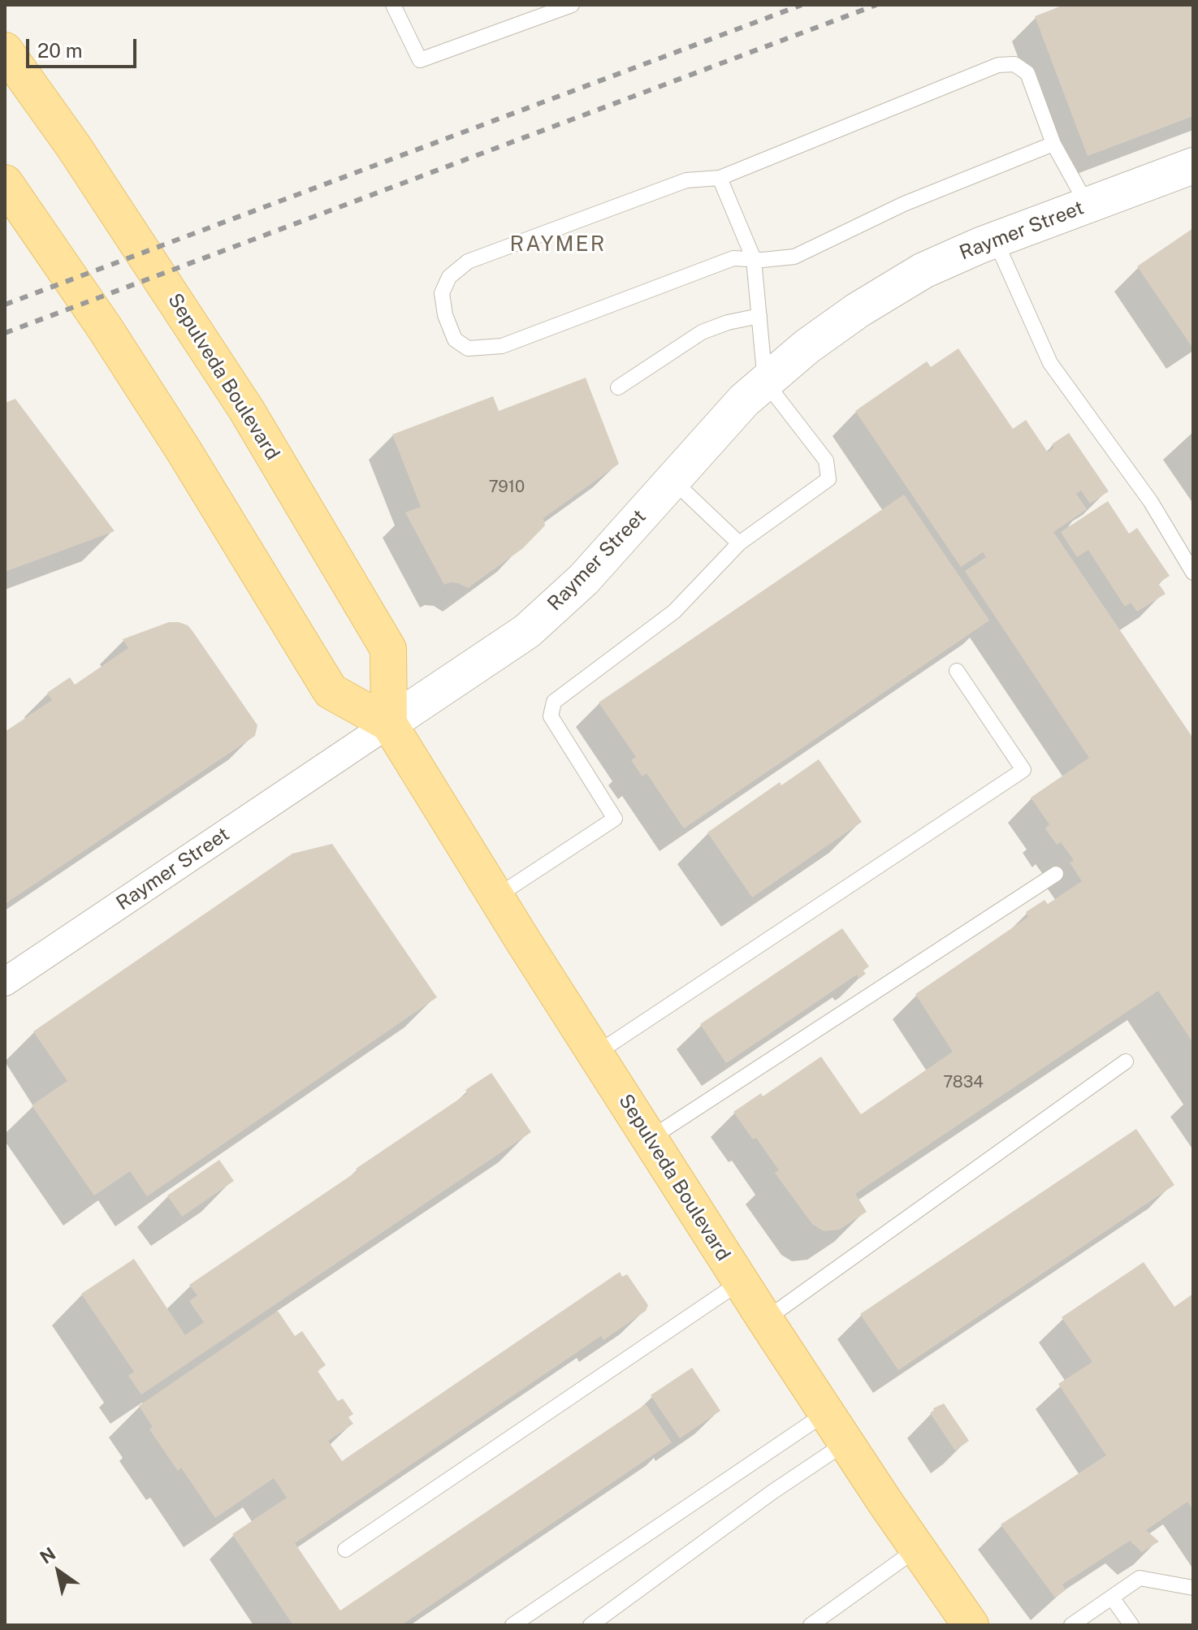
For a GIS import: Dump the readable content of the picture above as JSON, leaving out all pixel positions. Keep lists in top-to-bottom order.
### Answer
{
  "streets": {
    "main road": ["Sepulveda Boulevard"],
    "street": ["Raymer Street"]
  },
  "crossings": [
    ["Raymer Street", "Sepulveda Boulevard"]
  ],
  "districts": ["RAYMER"],
  "house_numbers": ["7910", "7834"],
  "scale_bar": "20 m",
  "north": "top left"
}
